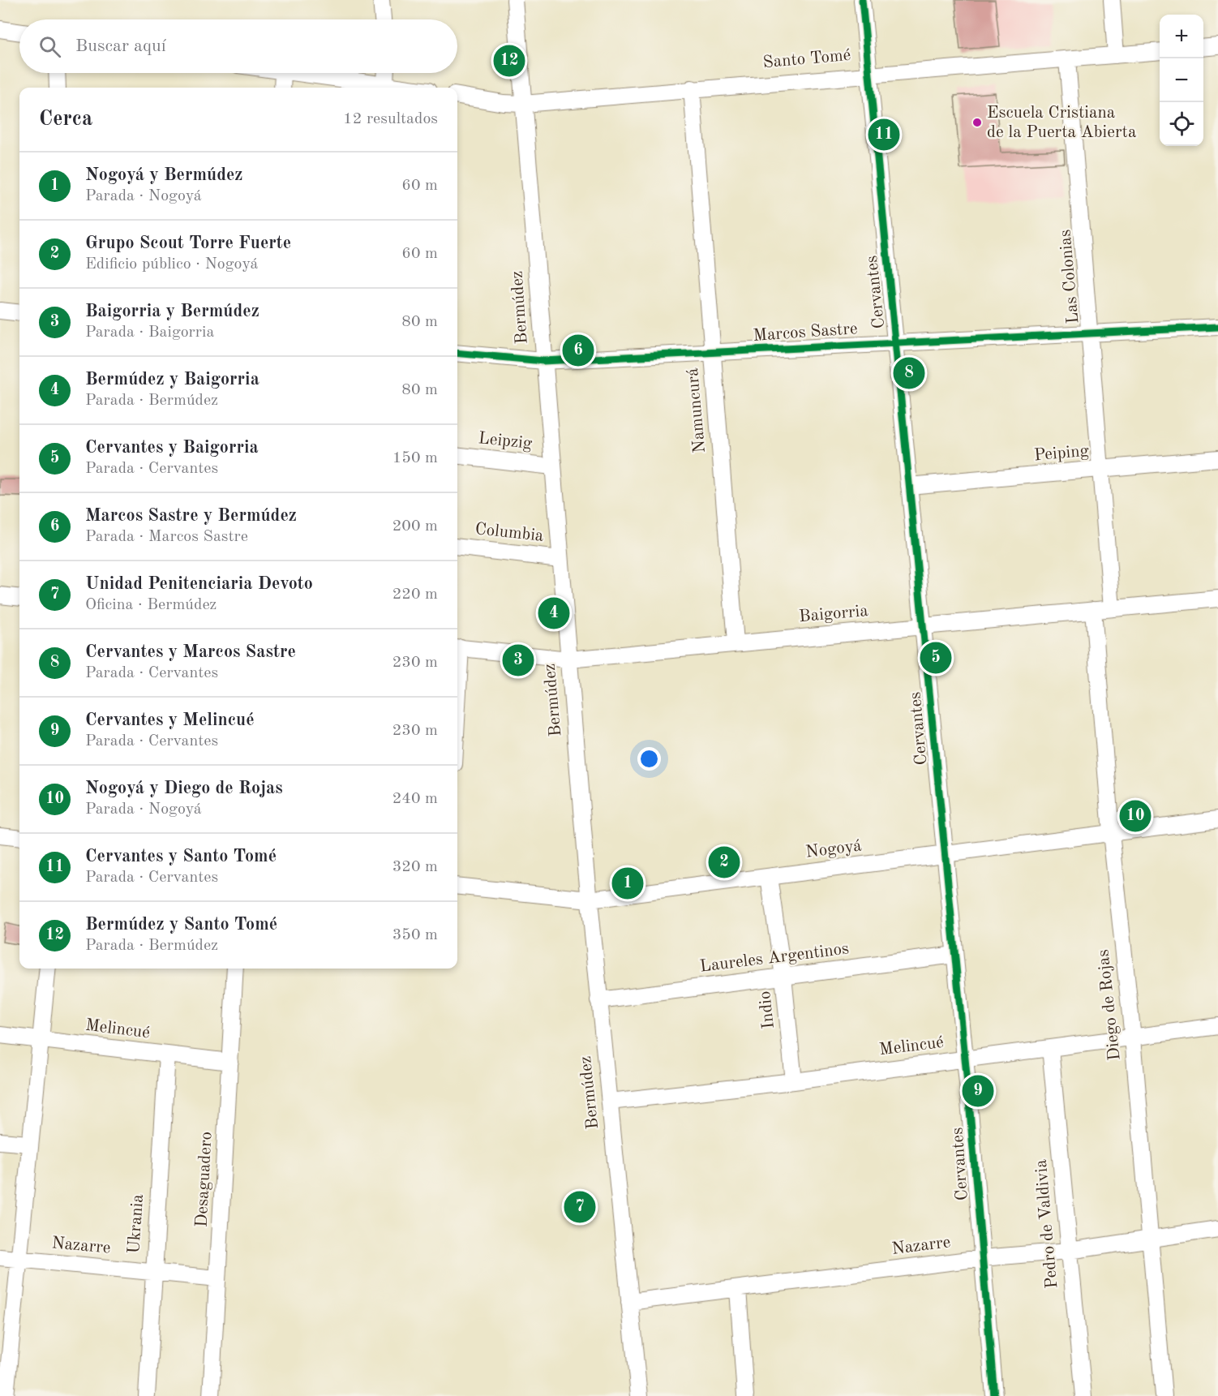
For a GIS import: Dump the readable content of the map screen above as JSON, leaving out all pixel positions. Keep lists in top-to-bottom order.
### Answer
{
  "streets": {
    "street": [
      "Santo Tomé",
      "Las Colonias",
      "Cervantes",
      "Bermúdez",
      "Marcos Sastre",
      "Namuncurá",
      "Leipzig",
      "Peiping",
      "Columbia",
      "Baigorria",
      "Nogoyá",
      "Laureles Argentinos",
      "Diego de Rojas",
      "Indio",
      "Melincué",
      "Desaguadero",
      "Ukrania",
      "Pedro de Valdivia",
      "Nazarre"
    ]
  },
  "crossings": [
    ["Santo Tomé", "Las Colonias"],
    ["Santo Tomé", "Cervantes"],
    ["Santo Tomé", "Bermúdez"],
    ["Santo Tomé", "Namuncurá"],
    ["Las Colonias", "Marcos Sastre"],
    ["Las Colonias", "Peiping"],
    ["Las Colonias", "Baigorria"],
    ["Cervantes", "Marcos Sastre"],
    ["Cervantes", "Peiping"],
    ["Cervantes", "Baigorria"],
    ["Cervantes", "Nogoyá"],
    ["Cervantes", "Laureles Argentinos"],
    ["Cervantes", "Melincué"],
    ["Cervantes", "Nazarre"],
    ["Bermúdez", "Marcos Sastre"],
    ["Bermúdez", "Leipzig"],
    ["Bermúdez", "Columbia"],
    ["Bermúdez", "Baigorria"],
    ["Bermúdez", "Nogoyá"],
    ["Bermúdez", "Laureles Argentinos"],
    ["Bermúdez", "Melincué"],
    ["Bermúdez", "Nazarre"],
    ["Marcos Sastre", "Namuncurá"],
    ["Namuncurá", "Baigorria"],
    ["Baigorria", "Diego de Rojas"],
    ["Nogoyá", "Diego de Rojas"],
    ["Nogoyá", "Indio"],
    ["Laureles Argentinos", "Indio"],
    ["Diego de Rojas", "Melincué"],
    ["Diego de Rojas", "Nazarre"],
    ["Indio", "Melincué"],
    ["Melincué", "Desaguadero"],
    ["Melincué", "Ukrania"],
    ["Melincué", "Pedro de Valdivia"],
    ["Desaguadero", "Nazarre"],
    ["Ukrania", "Nazarre"],
    ["Pedro de Valdivia", "Nazarre"]
  ],
  "places": ["Escuela Cristiana de la Puerta Abierta"],
  "page": {
    "map_buttons": ["+", "−"],
    "search": "Buscar aquí",
    "pins": [
      "12",
      "11",
      "6",
      "8",
      "4",
      "5",
      "3",
      "10",
      "2",
      "1",
      "9",
      "7"
    ],
    "heading": ["Cerca", "12 resultados"],
    "list": [
      {
        "mark": "1",
        "name": "Nogoyá y Bermúdez",
        "note": "Parada · Nogoyá",
        "value": "60 m"
      },
      {
        "mark": "2",
        "name": "Grupo Scout Torre Fuerte",
        "note": "Edificio público · Nogoyá",
        "value": "60 m"
      },
      {
        "mark": "3",
        "name": "Baigorria y Bermúdez",
        "note": "Parada · Baigorria",
        "value": "80 m"
      },
      {
        "mark": "4",
        "name": "Bermúdez y Baigorria",
        "note": "Parada · Bermúdez",
        "value": "80 m"
      },
      {
        "mark": "5",
        "name": "Cervantes y Baigorria",
        "note": "Parada · Cervantes",
        "value": "150 m"
      },
      {
        "mark": "6",
        "name": "Marcos Sastre y Bermúdez",
        "note": "Parada · Marcos Sastre",
        "value": "200 m"
      },
      {
        "mark": "7",
        "name": "Unidad Penitenciaria Devoto",
        "note": "Oficina · Bermúdez",
        "value": "220 m"
      },
      {
        "mark": "8",
        "name": "Cervantes y Marcos Sastre",
        "note": "Parada · Cervantes",
        "value": "230 m"
      },
      {
        "mark": "9",
        "name": "Cervantes y Melincué",
        "note": "Parada · Cervantes",
        "value": "230 m"
      },
      {
        "mark": "10",
        "name": "Nogoyá y Diego de Rojas",
        "note": "Parada · Nogoyá",
        "value": "240 m"
      },
      {
        "mark": "11",
        "name": "Cervantes y Santo Tomé",
        "note": "Parada · Cervantes",
        "value": "320 m"
      },
      {
        "mark": "12",
        "name": "Bermúdez y Santo Tomé",
        "note": "Parada · Bermúdez",
        "value": "350 m"
      }
    ]
  }
}
